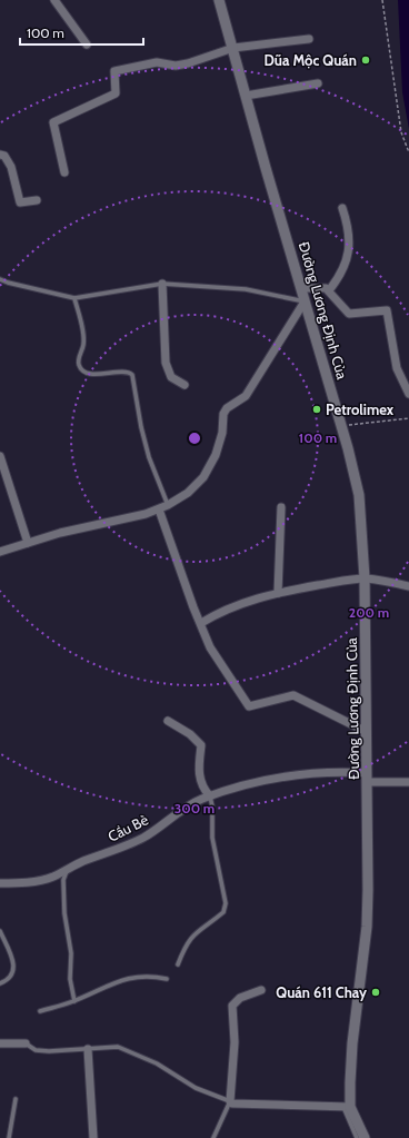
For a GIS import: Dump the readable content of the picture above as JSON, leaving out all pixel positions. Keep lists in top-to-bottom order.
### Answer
{
  "streets": {
    "street": ["Đường Lương Định Của", "Cầu Bè"]
  },
  "crossings": [
    ["Đường Lương Định Của", "Cầu Bè"]
  ],
  "places": ["Dũa Mộc Quán", "Petrolimex", "Quán 611 Chay"],
  "scale_bar": "100 m",
  "rings": ["100 m", "200 m", "300 m"]
}
